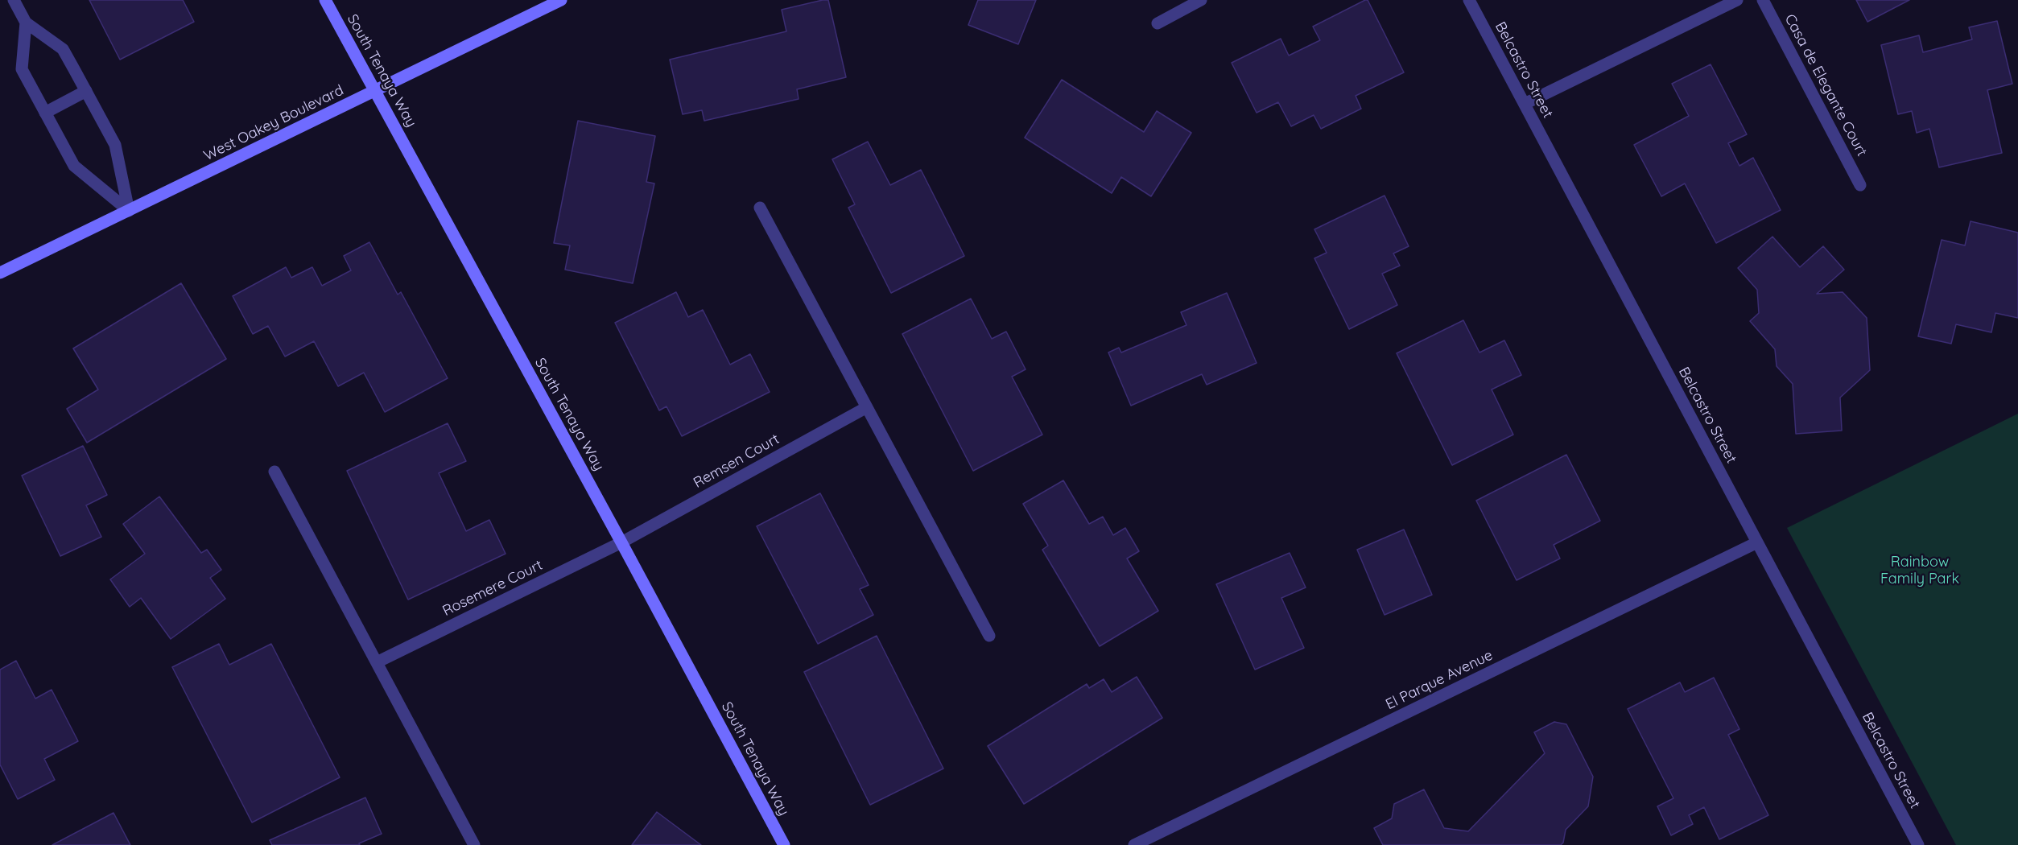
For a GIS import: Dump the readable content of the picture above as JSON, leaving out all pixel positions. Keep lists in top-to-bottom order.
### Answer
{
  "streets": {
    "street": [
      "Belcastro Street",
      "South Tenaya Way",
      "Casa de Elegante Court",
      "West Oakey Boulevard",
      "Remsen Court",
      "Rosemere Court",
      "El Parque Avenue"
    ]
  },
  "crossings": [
    ["Belcastro Street", "El Parque Avenue"],
    ["South Tenaya Way", "West Oakey Boulevard"],
    ["South Tenaya Way", "Remsen Court"],
    ["South Tenaya Way", "Rosemere Court"],
    ["Remsen Court", "Rosemere Court"]
  ],
  "parks": ["Rainbow Family Park"]
}
